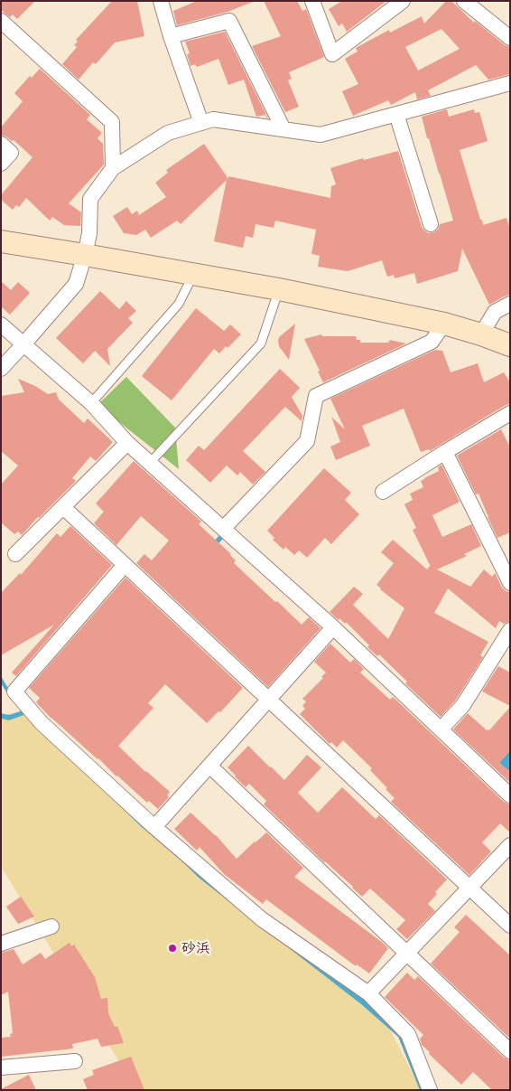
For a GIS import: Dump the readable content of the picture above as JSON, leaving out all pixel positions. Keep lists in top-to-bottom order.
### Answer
{
  "places": ["砂浜"]
}
